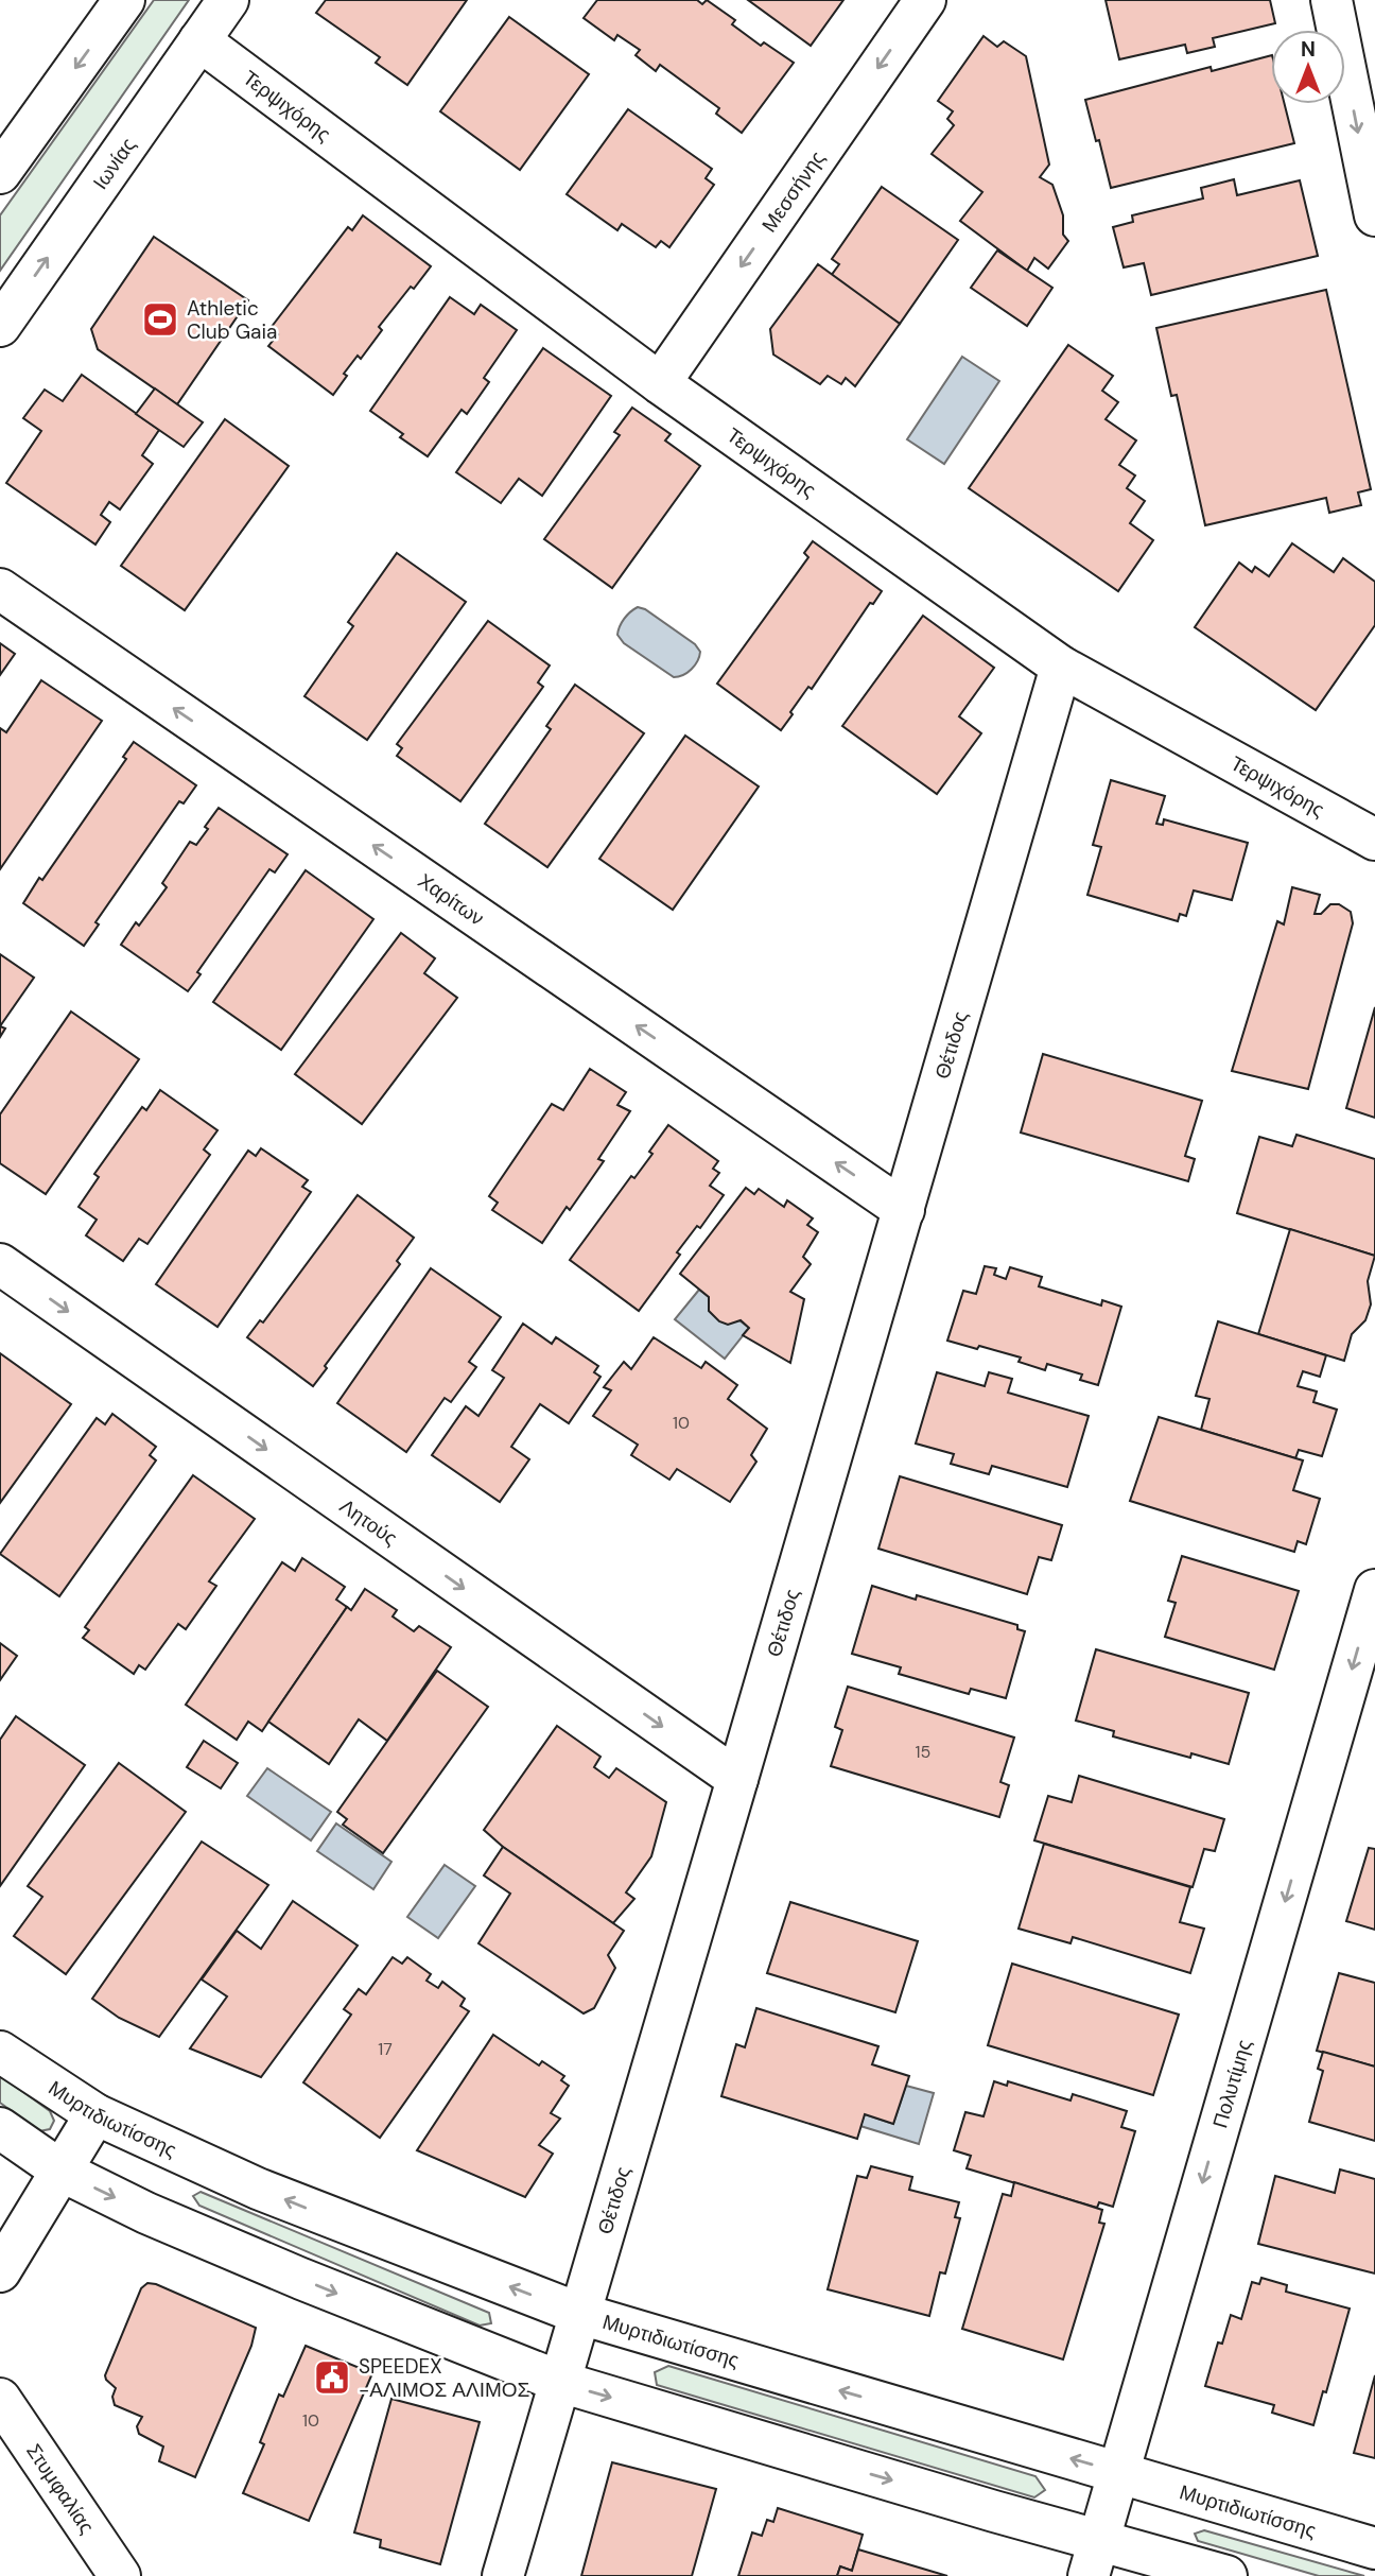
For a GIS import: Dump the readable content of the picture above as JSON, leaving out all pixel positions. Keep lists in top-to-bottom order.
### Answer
{
  "streets": {
    "street": [
      "Τερψιχόρης",
      "Ιωνίας",
      "Μεσσήνης",
      "Χαρίτων",
      "Θέτιδος",
      "Λητούς",
      "Πολυτίμης",
      "Μυρτιδιωτίσσης",
      "Στυμφαλίας"
    ]
  },
  "crossings": [
    ["Τερψιχόρης", "Ιωνίας"],
    ["Τερψιχόρης", "Μεσσήνης"],
    ["Τερψιχόρης", "Θέτιδος"],
    ["Χαρίτων", "Θέτιδος"],
    ["Θέτιδος", "Λητούς"],
    ["Θέτιδος", "Μυρτιδιωτίσσης"],
    ["Πολυτίμης", "Μυρτιδιωτίσσης"]
  ],
  "one_way": [
    "Μεσσήνης",
    "Χαρίτων",
    "Λητούς",
    "Πολυτίμης"
  ],
  "places": {
    "sports": ["Athletic Club Gaia"],
    "public building": ["SPEEDEX -ΑΛΙΜΟΣ ΑΛΙΜΟΣ"]
  },
  "house_numbers": [
    "10",
    "15",
    "17",
    "10"
  ],
  "north": "top"
}
